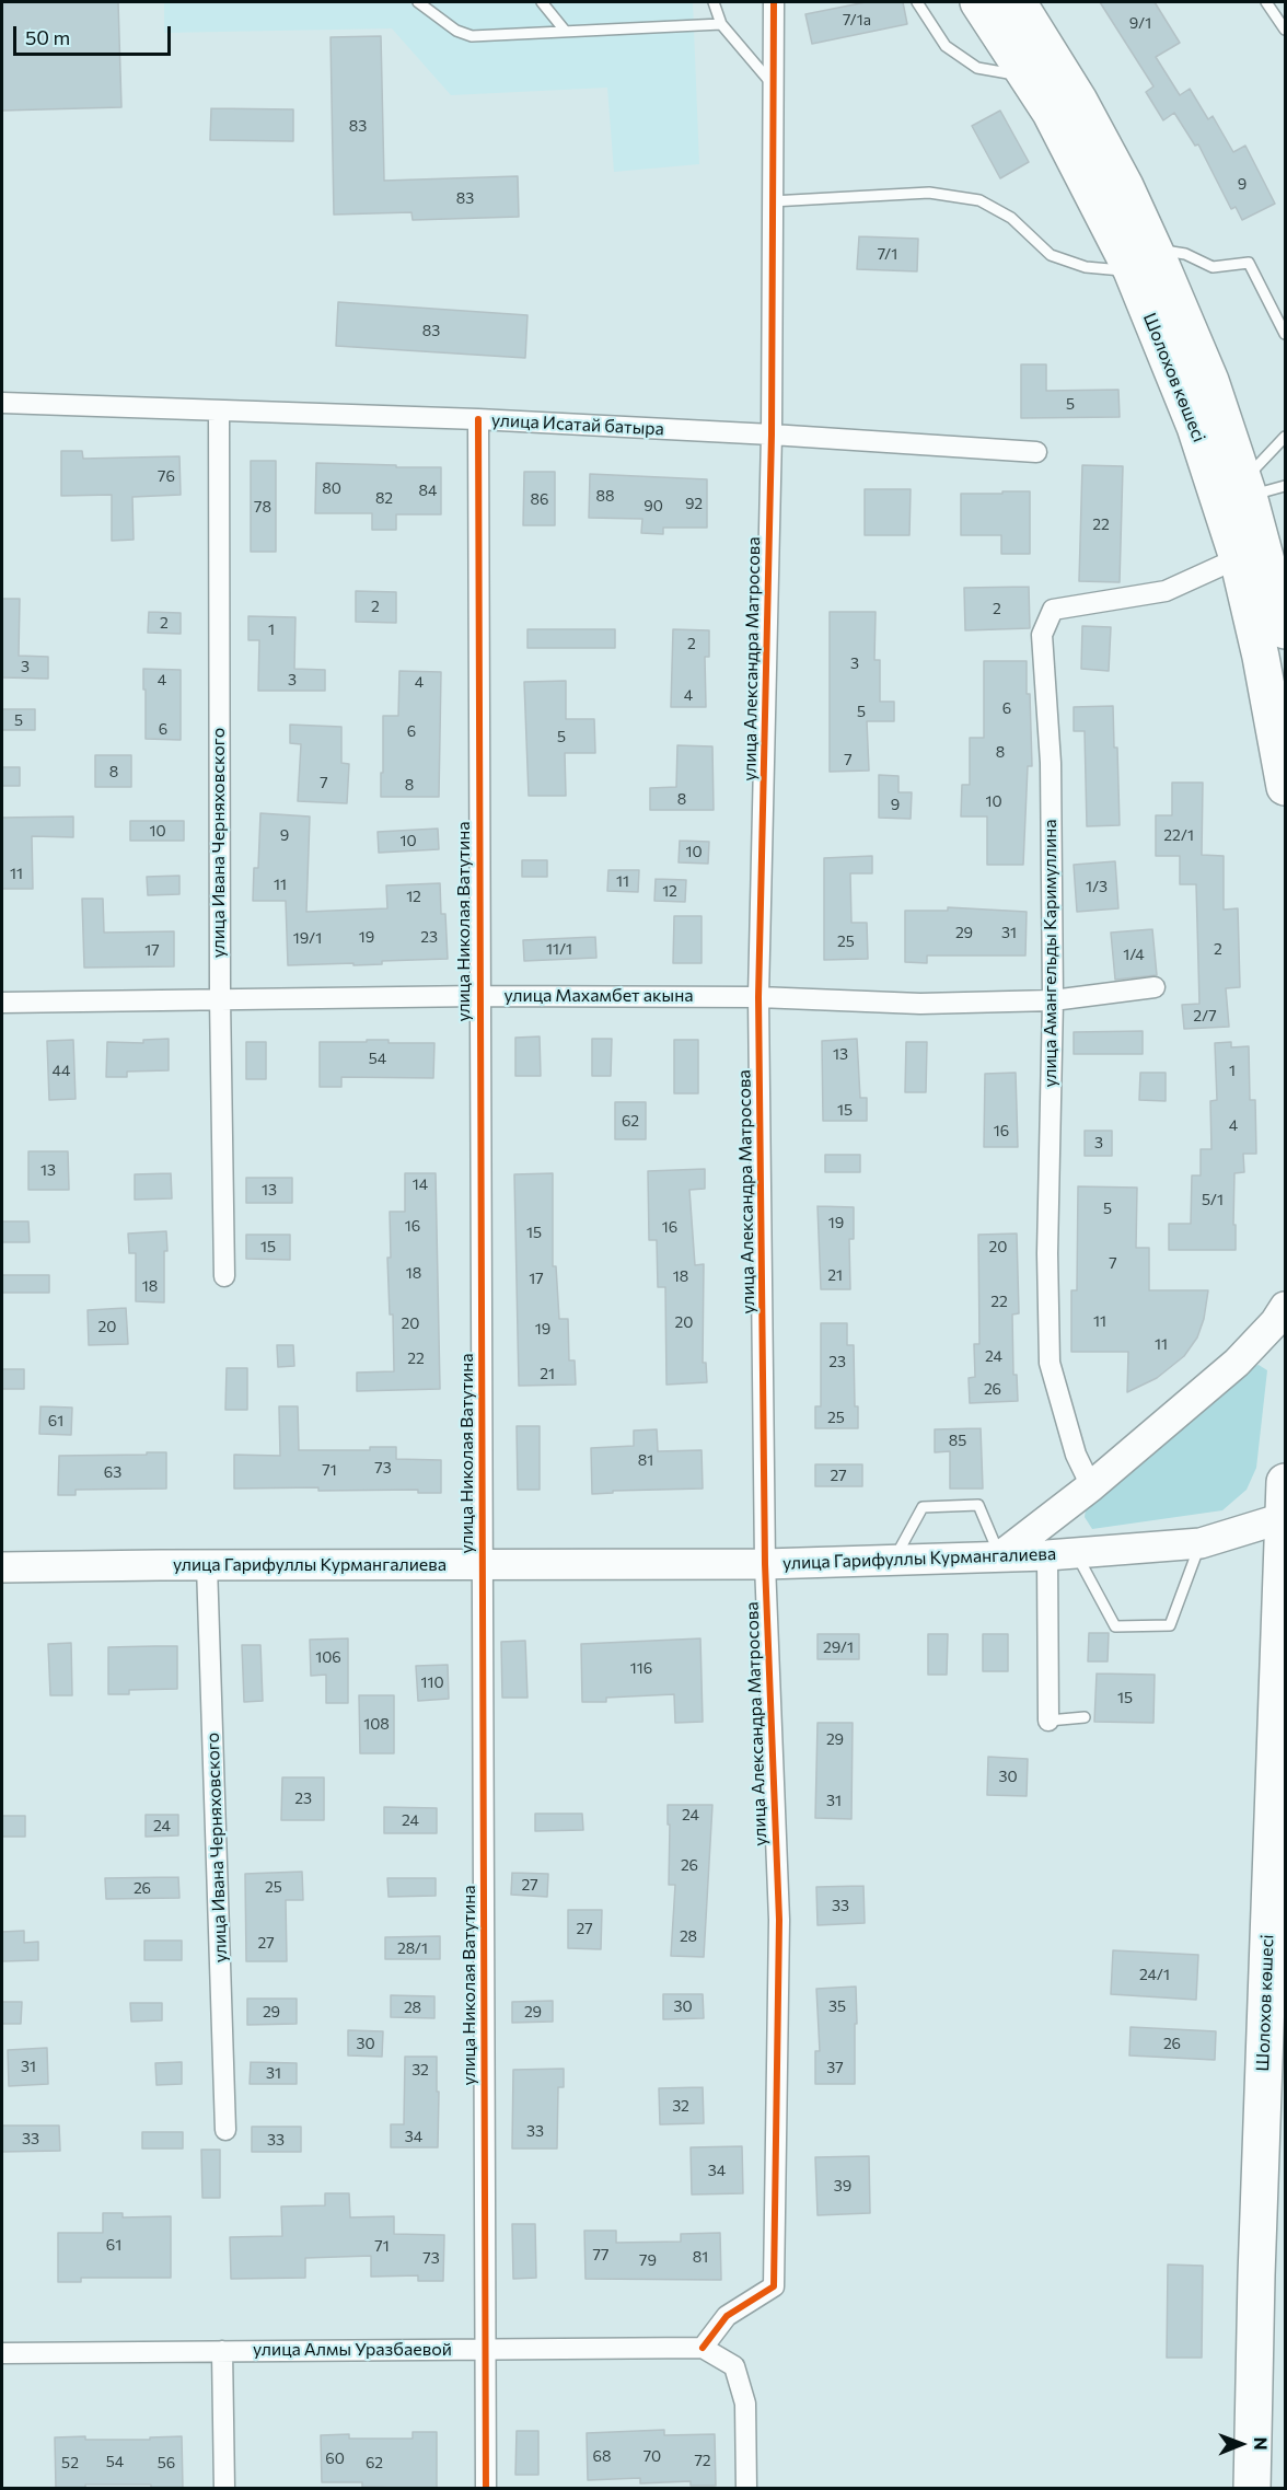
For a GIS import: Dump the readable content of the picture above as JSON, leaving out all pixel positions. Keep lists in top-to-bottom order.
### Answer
{
  "streets": {
    "highway": ["Шолохов көшесі"],
    "street": [
      "улица Исатай батыра",
      "улица Александра Матросова",
      "улица Ивана Черняховского",
      "улица Николая Ватутина",
      "улица Амангельды Каримуллина",
      "улица Махамбет акына",
      "улица Гарифуллы Курмангалиева",
      "улица Алмы Уразбаевой"
    ]
  },
  "crossings": [
    ["Шолохов көшесі", "улица Амангельды Каримуллина"],
    ["Шолохов көшесі", "улица Гарифуллы Курмангалиева"],
    ["улица Исатай батыра", "улица Александра Матросова"],
    ["улица Исатай батыра", "улица Ивана Черняховского"],
    ["улица Исатай батыра", "улица Николая Ватутина"],
    ["улица Александра Матросова", "улица Махамбет акына"],
    ["улица Александра Матросова", "улица Гарифуллы Курмангалиева"],
    ["улица Александра Матросова", "улица Алмы Уразбаевой"],
    ["улица Ивана Черняховского", "улица Махамбет акына"],
    ["улица Ивана Черняховского", "улица Гарифуллы Курмангалиева"],
    ["улица Николая Ватутина", "улица Махамбет акына"],
    ["улица Николая Ватутина", "улица Гарифуллы Курмангалиева"],
    ["улица Николая Ватутина", "улица Алмы Уразбаевой"],
    ["улица Амангельды Каримуллина", "улица Махамбет акына"]
  ],
  "house_numbers": [
    "7/1а",
    "9/1",
    "83",
    "9",
    "83",
    "7/1",
    "83",
    "5",
    "76",
    "80",
    "84",
    "88",
    "82",
    "86",
    "92",
    "90",
    "78",
    "22",
    "2",
    "2",
    "2",
    "1",
    "2",
    "3",
    "3",
    "4",
    "3",
    "4",
    "4",
    "6",
    "5",
    "5",
    "6",
    "6",
    "5",
    "8",
    "7",
    "8",
    "7",
    "8",
    "8",
    "10",
    "9",
    "10",
    "9",
    "22/1",
    "10",
    "10",
    "11",
    "11",
    "11",
    "1/3",
    "12",
    "12",
    "29",
    "31",
    "19",
    "23",
    "19/1",
    "25",
    "11/1",
    "2",
    "17",
    "1/4",
    "2/7",
    "13",
    "54",
    "44",
    "1",
    "15",
    "62",
    "4",
    "16",
    "3",
    "13",
    "14",
    "13",
    "5/1",
    "5",
    "19",
    "16",
    "16",
    "15",
    "15",
    "20",
    "7",
    "18",
    "21",
    "18",
    "17",
    "18",
    "22",
    "11",
    "20",
    "20",
    "20",
    "19",
    "11",
    "24",
    "22",
    "23",
    "21",
    "26",
    "25",
    "61",
    "85",
    "81",
    "73",
    "71",
    "63",
    "27",
    "29/1",
    "106",
    "116",
    "110",
    "15",
    "108",
    "29",
    "30",
    "23",
    "31",
    "24",
    "24",
    "24",
    "26",
    "27",
    "25",
    "26",
    "33",
    "27",
    "28",
    "27",
    "28/1",
    "24/1",
    "30",
    "35",
    "28",
    "29",
    "29",
    "30",
    "26",
    "31",
    "37",
    "32",
    "31",
    "32",
    "33",
    "34",
    "33",
    "33",
    "34",
    "39",
    "61",
    "71",
    "77",
    "81",
    "73",
    "79",
    "68",
    "70",
    "60",
    "72",
    "54",
    "52",
    "56",
    "62"
  ],
  "scale_bar": "50 m",
  "north": "right"
}
